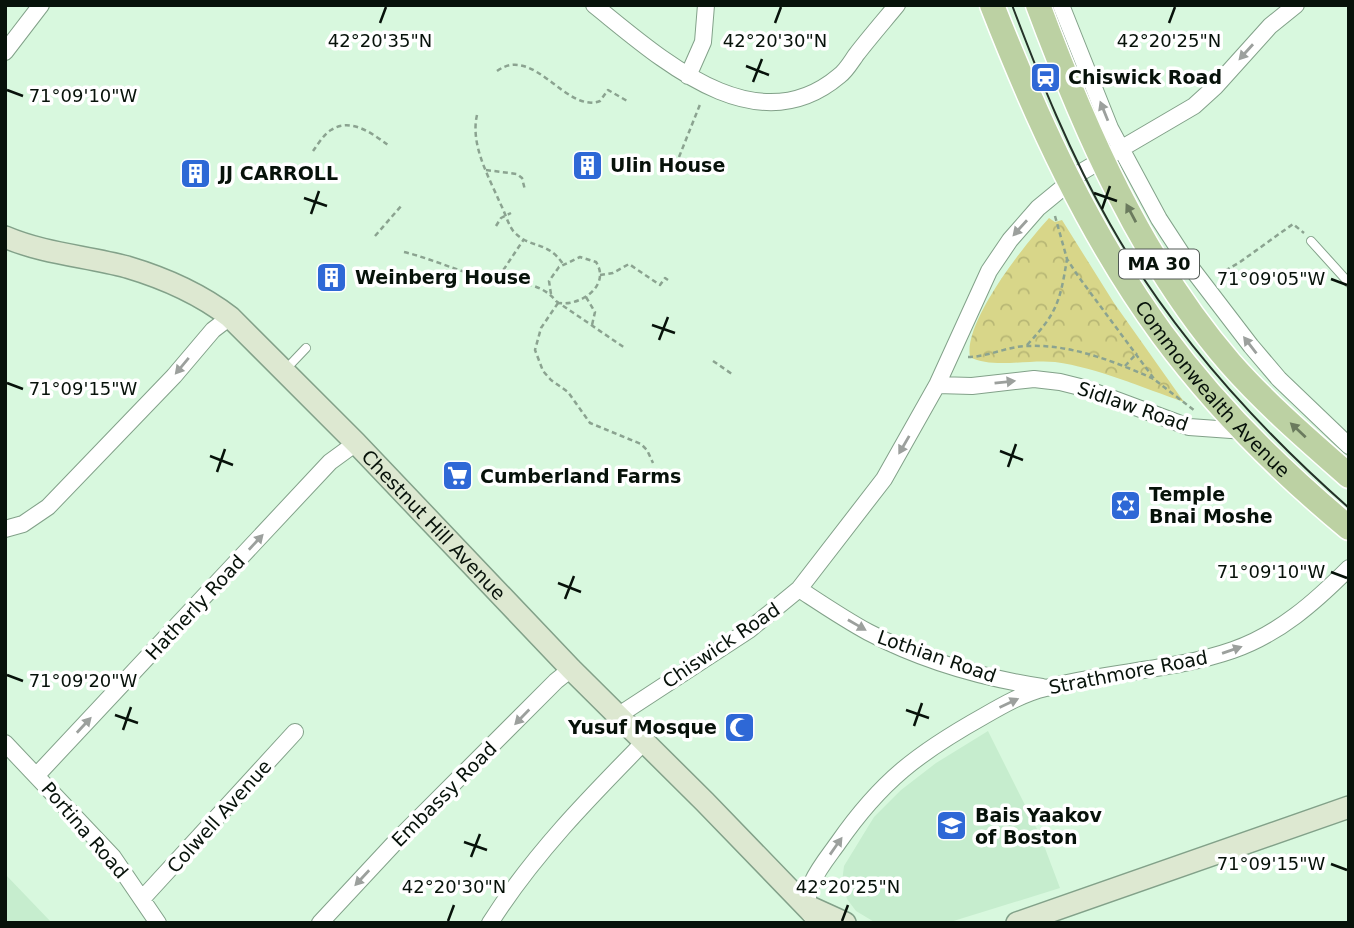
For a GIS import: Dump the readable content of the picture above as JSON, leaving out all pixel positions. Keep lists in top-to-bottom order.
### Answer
{
  "streets": {
    "main road": ["MA 30", "Commonwealth Avenue", "Chestnut Hill Avenue"],
    "street": [
      "Sidlaw Road",
      "Hatherly Road",
      "Chiswick Road",
      "Lothian Road",
      "Strathmore Road",
      "Embassy Road",
      "Colwell Avenue",
      "Portina Road"
    ]
  },
  "crossings": [
    ["Commonwealth Avenue", "Sidlaw Road"],
    ["Commonwealth Avenue", "Chiswick Road"],
    ["Sidlaw Road", "Chiswick Road"],
    ["Chestnut Hill Avenue", "Hatherly Road"],
    ["Chestnut Hill Avenue", "Chiswick Road"],
    ["Chestnut Hill Avenue", "Strathmore Road"],
    ["Chestnut Hill Avenue", "Embassy Road"],
    ["Hatherly Road", "Portina Road"],
    ["Chiswick Road", "Lothian Road"],
    ["Lothian Road", "Strathmore Road"],
    ["Colwell Avenue", "Portina Road"]
  ],
  "one_way": [
    "Sidlaw Road",
    "Hatherly Road",
    "Chiswick Road",
    "Lothian Road",
    "Strathmore Road"
  ],
  "places": {
    "station": ["Chiswick Road"],
    "building": ["Ulin House", "JJ CARROLL", "Weinberg House"],
    "supermarket": ["Cumberland Farms"],
    "synagogue": ["Temple Bnai Moshe"],
    "mosque": ["Yusuf Mosque"],
    "school or university": ["Bais Yaakov of Boston"]
  },
  "coordinates": [
    "42°20'35\"N",
    "42°20'30\"N",
    "42°20'25\"N",
    "71°09'10\"W",
    "71°09'05\"W",
    "71°09'15\"W",
    "71°09'20\"W"
  ]
}
